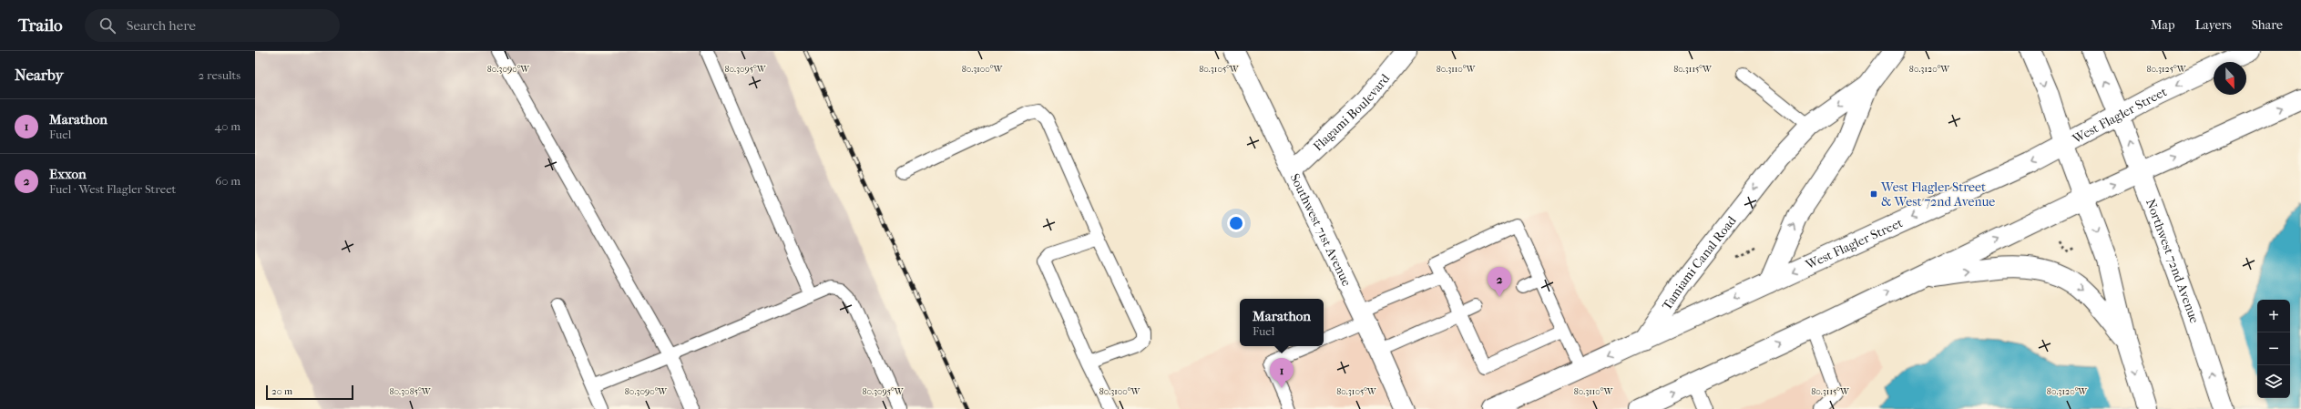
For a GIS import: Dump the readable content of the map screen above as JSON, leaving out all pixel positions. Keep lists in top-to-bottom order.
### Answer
{
  "streets": {
    "main road": [
      "Flagami Boulevard",
      "West Flagler Street",
      "Southwest 71st Avenue",
      "Northwest 72nd Avenue",
      "Tamiami Canal Road"
    ]
  },
  "crossings": [
    ["Flagami Boulevard", "Southwest 71st Avenue"],
    ["West Flagler Street", "Northwest 72nd Avenue"],
    ["West Flagler Street", "Tamiami Canal Road"]
  ],
  "places": {
    "transit": ["West Flagler Street & West 72nd Avenue"]
  },
  "scale_bar": "20 m",
  "north": "bottom",
  "page": {
    "header": "Trailo",
    "search": "Search here",
    "nav": ["Map", "Layers", "Share"],
    "heading": ["Nearby", "2 results"],
    "list": [
      {
        "mark": "1",
        "name": "Marathon",
        "note": "Fuel",
        "value": "40 m"
      },
      {
        "mark": "2",
        "name": "Exxon",
        "note": "Fuel · West Flagler Street",
        "value": "60 m"
      }
    ],
    "pins": ["2", "1"],
    "popup": ["Marathon", "Fuel"],
    "map_buttons": ["+", "−"],
    "scale": "20 m"
  },
  "coordinates": [
    "80.3105°W",
    "80.3090°W",
    "80.3095°W",
    "80.3100°W",
    "80.3110°W",
    "80.3115°W",
    "80.3120°W",
    "80.3125°W",
    "80.3085°W"
  ]
}
